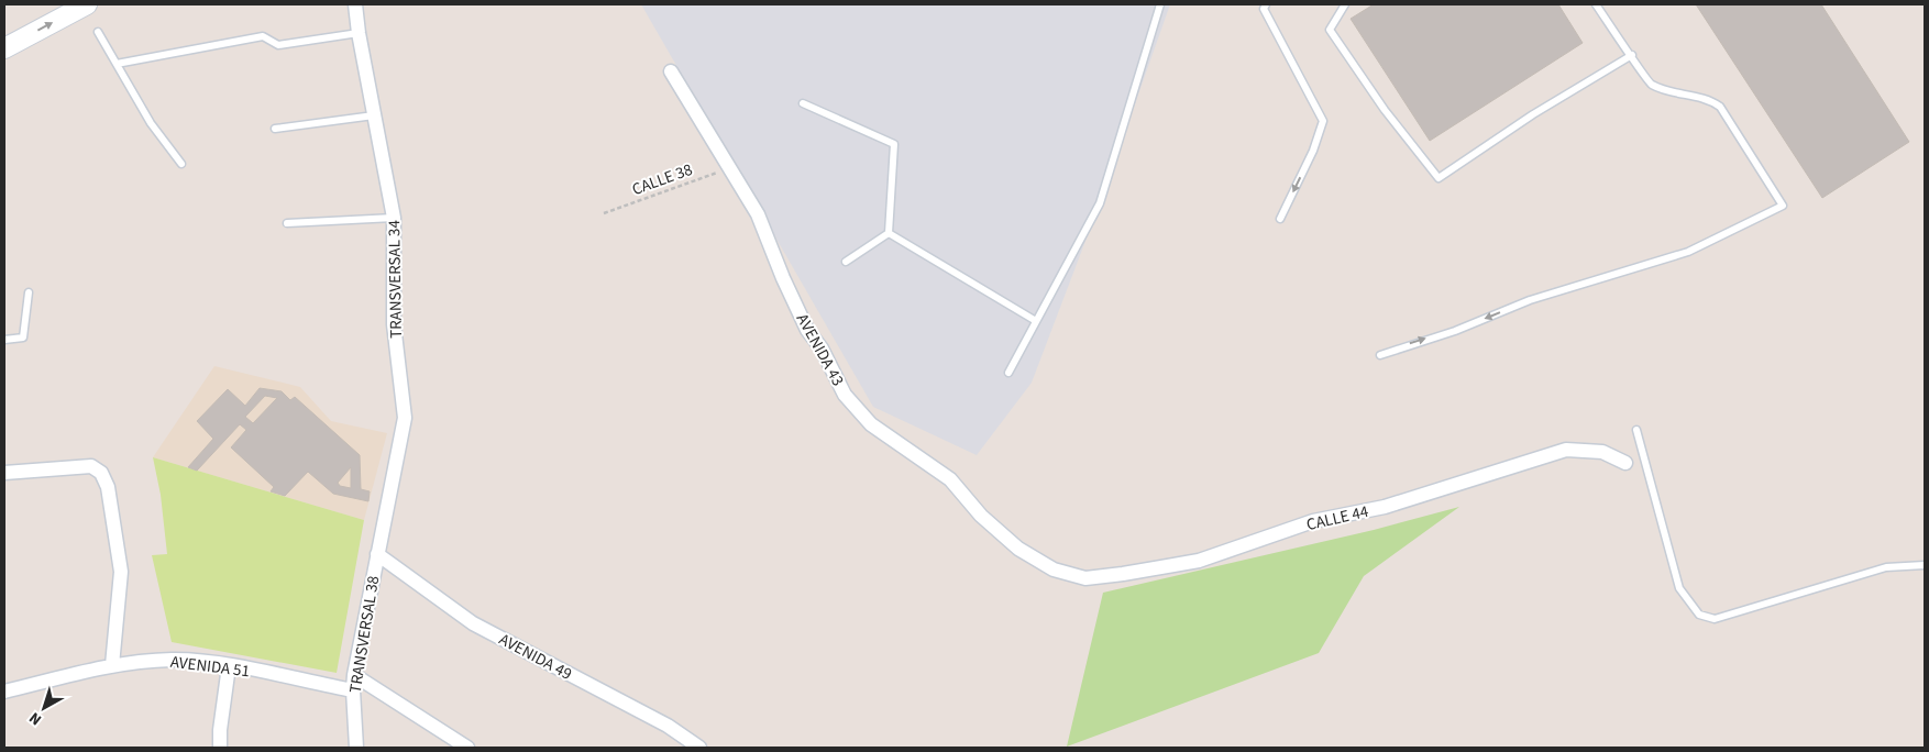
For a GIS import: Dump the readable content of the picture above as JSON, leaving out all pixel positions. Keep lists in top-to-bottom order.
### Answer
{
  "streets": {
    "street": [
      "TRANSVERSAL 34",
      "AVENIDA 43",
      "CALLE 44",
      "TRANSVERSAL 38",
      "AVENIDA 49",
      "AVENIDA 51"
    ],
    "path": ["CALLE 38"]
  },
  "crossings": [
    ["CALLE 38", "AVENIDA 43"],
    ["TRANSVERSAL 34", "TRANSVERSAL 38"],
    ["TRANSVERSAL 34", "AVENIDA 49"],
    ["AVENIDA 43", "CALLE 44"],
    ["TRANSVERSAL 38", "AVENIDA 49"],
    ["TRANSVERSAL 38", "AVENIDA 51"]
  ],
  "north": "bottom left"
}
